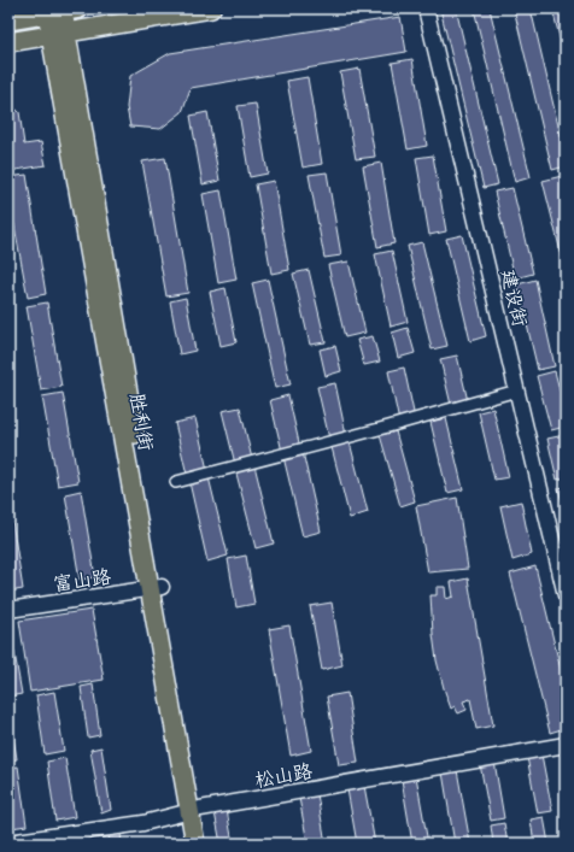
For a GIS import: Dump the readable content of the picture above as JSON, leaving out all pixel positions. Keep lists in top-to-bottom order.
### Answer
{
  "streets": {
    "main road": ["胜利街"],
    "street": ["建设街", "富山路", "松山路"]
  },
  "crossings": [
    ["胜利街", "富山路"],
    ["胜利街", "松山路"]
  ]
}
